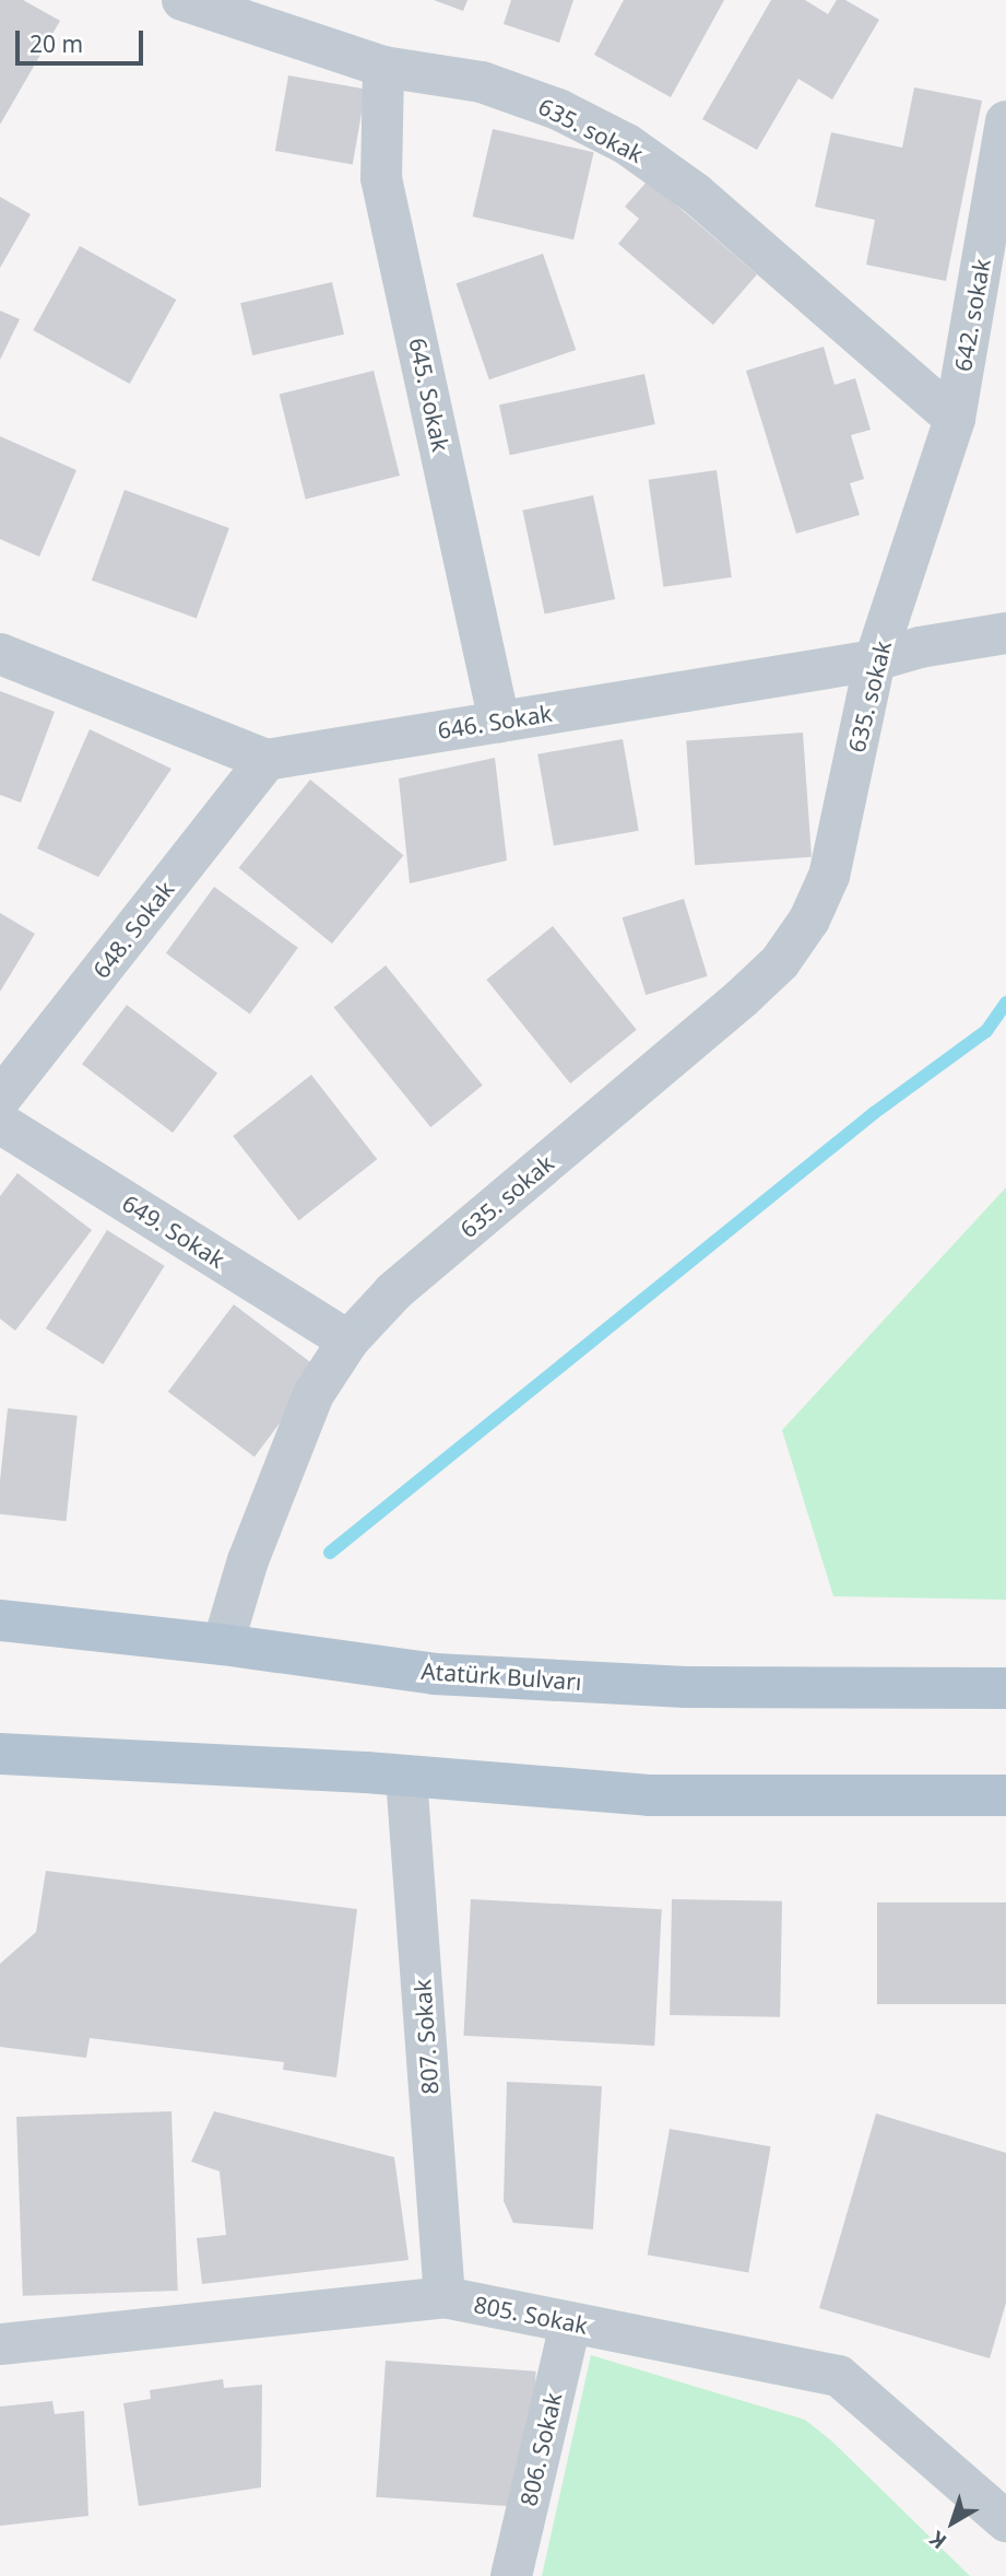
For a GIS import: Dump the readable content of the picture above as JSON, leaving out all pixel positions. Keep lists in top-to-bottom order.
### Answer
{
  "streets": {
    "main road": ["Atatürk Bulvarı"],
    "street": [
      "635. sokak",
      "642. sokak",
      "645. Sokak",
      "646. Sokak",
      "648. Sokak",
      "649. Sokak",
      "807. Sokak",
      "805. Sokak",
      "806. Sokak"
    ]
  },
  "crossings": [
    ["635. sokak", "642. sokak"],
    ["635. sokak", "645. Sokak"],
    ["635. sokak", "646. Sokak"],
    ["635. sokak", "649. Sokak"],
    ["635. sokak", "Atatürk Bulvarı"],
    ["645. Sokak", "646. Sokak"],
    ["646. Sokak", "648. Sokak"],
    ["807. Sokak", "805. Sokak"],
    ["805. Sokak", "806. Sokak"]
  ],
  "scale_bar": "20 m",
  "north": "bottom left"
}
